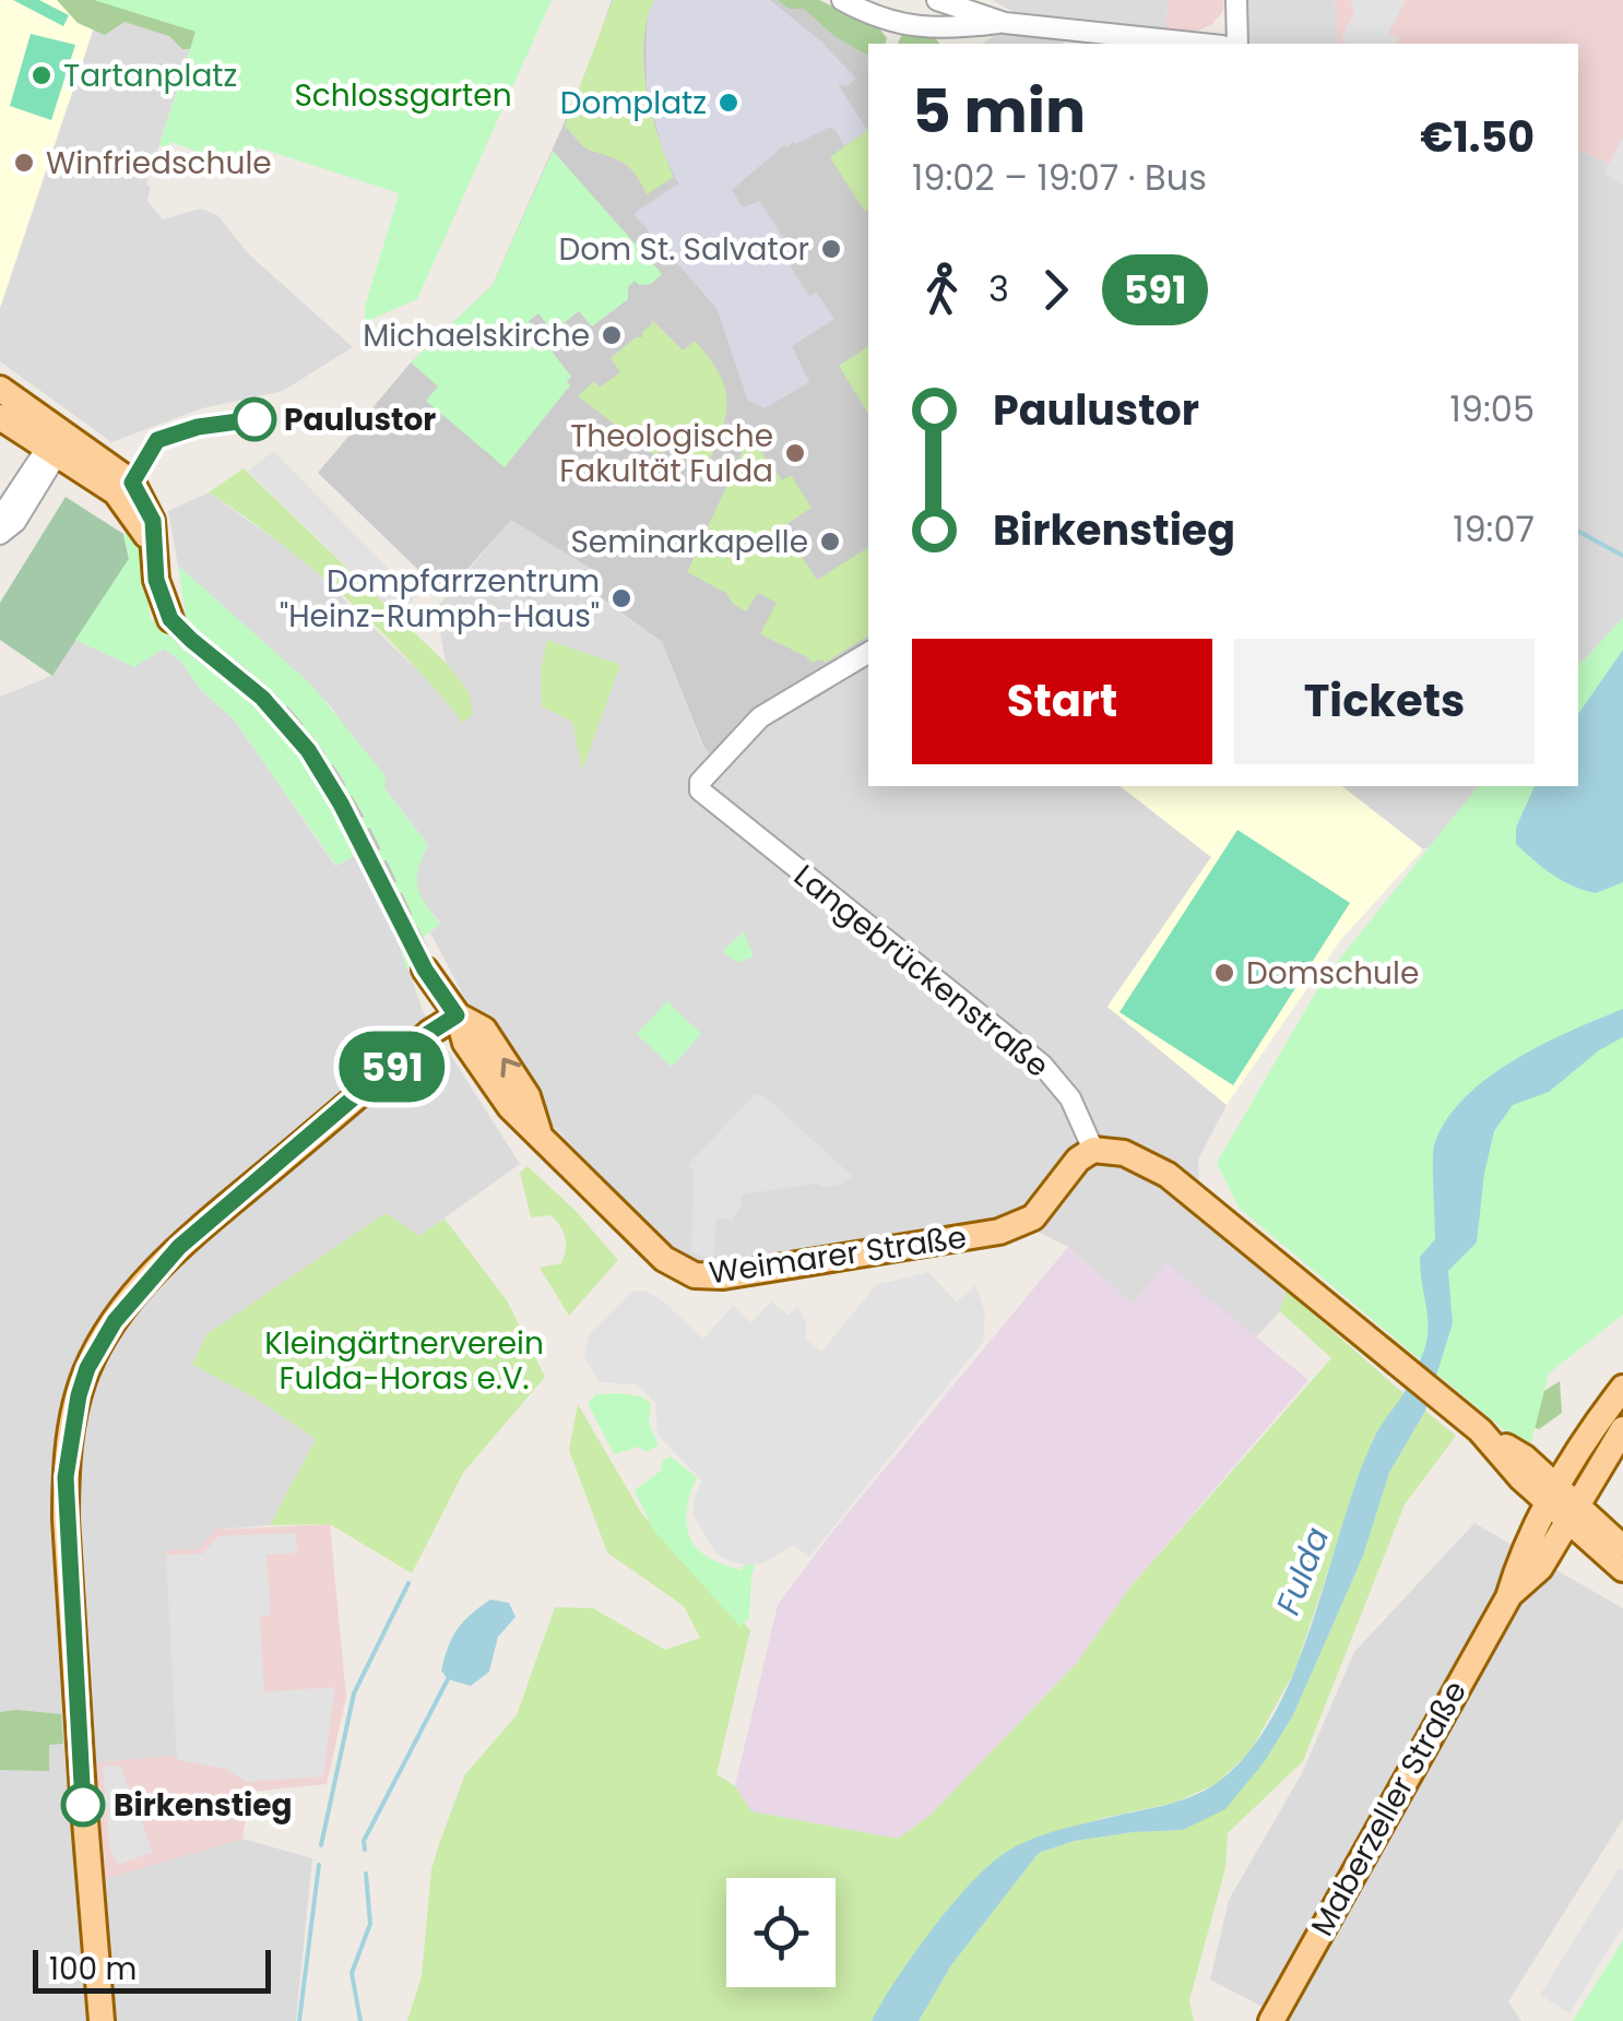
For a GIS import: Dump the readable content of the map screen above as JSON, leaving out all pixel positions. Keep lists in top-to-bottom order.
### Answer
{
  "streets": {
    "main road": ["Weimarer Straße", "Maberzeller Straße"],
    "street": ["Langebrückenstraße"]
  },
  "crossings": [
    ["Langebrückenstraße", "Weimarer Straße"]
  ],
  "water": ["Fulda"],
  "parks": ["Schlossgarten", "Kleingärtnerverein Fulda-Horas e.V."],
  "places": [
    "Tartanplatz",
    "Domplatz",
    "Winfriedschule",
    "Dom St. Salvator",
    "Michaelskirche",
    "Paulustor",
    "Theologische Fakultät Fulda",
    "Seminarkapelle",
    "Dompfarrzentrum \"Heinz-Rumph-Haus\"",
    "Domschule",
    "Birkenstieg"
  ],
  "lines": ["bus line 591"],
  "scale_bar": "100 m",
  "page": {
    "on_map": "591",
    "heading": ["5 min", "19:02 – 19:07 · Bus", "€1.50"],
    "legs": ["3", "591"],
    "list": [
      {
        "name": "Paulustor",
        "value": "19:05"
      },
      {
        "name": "Birkenstieg",
        "value": "19:07"
      }
    ],
    "buttons": ["Start", "Tickets"],
    "scale": "100 m"
  }
}
